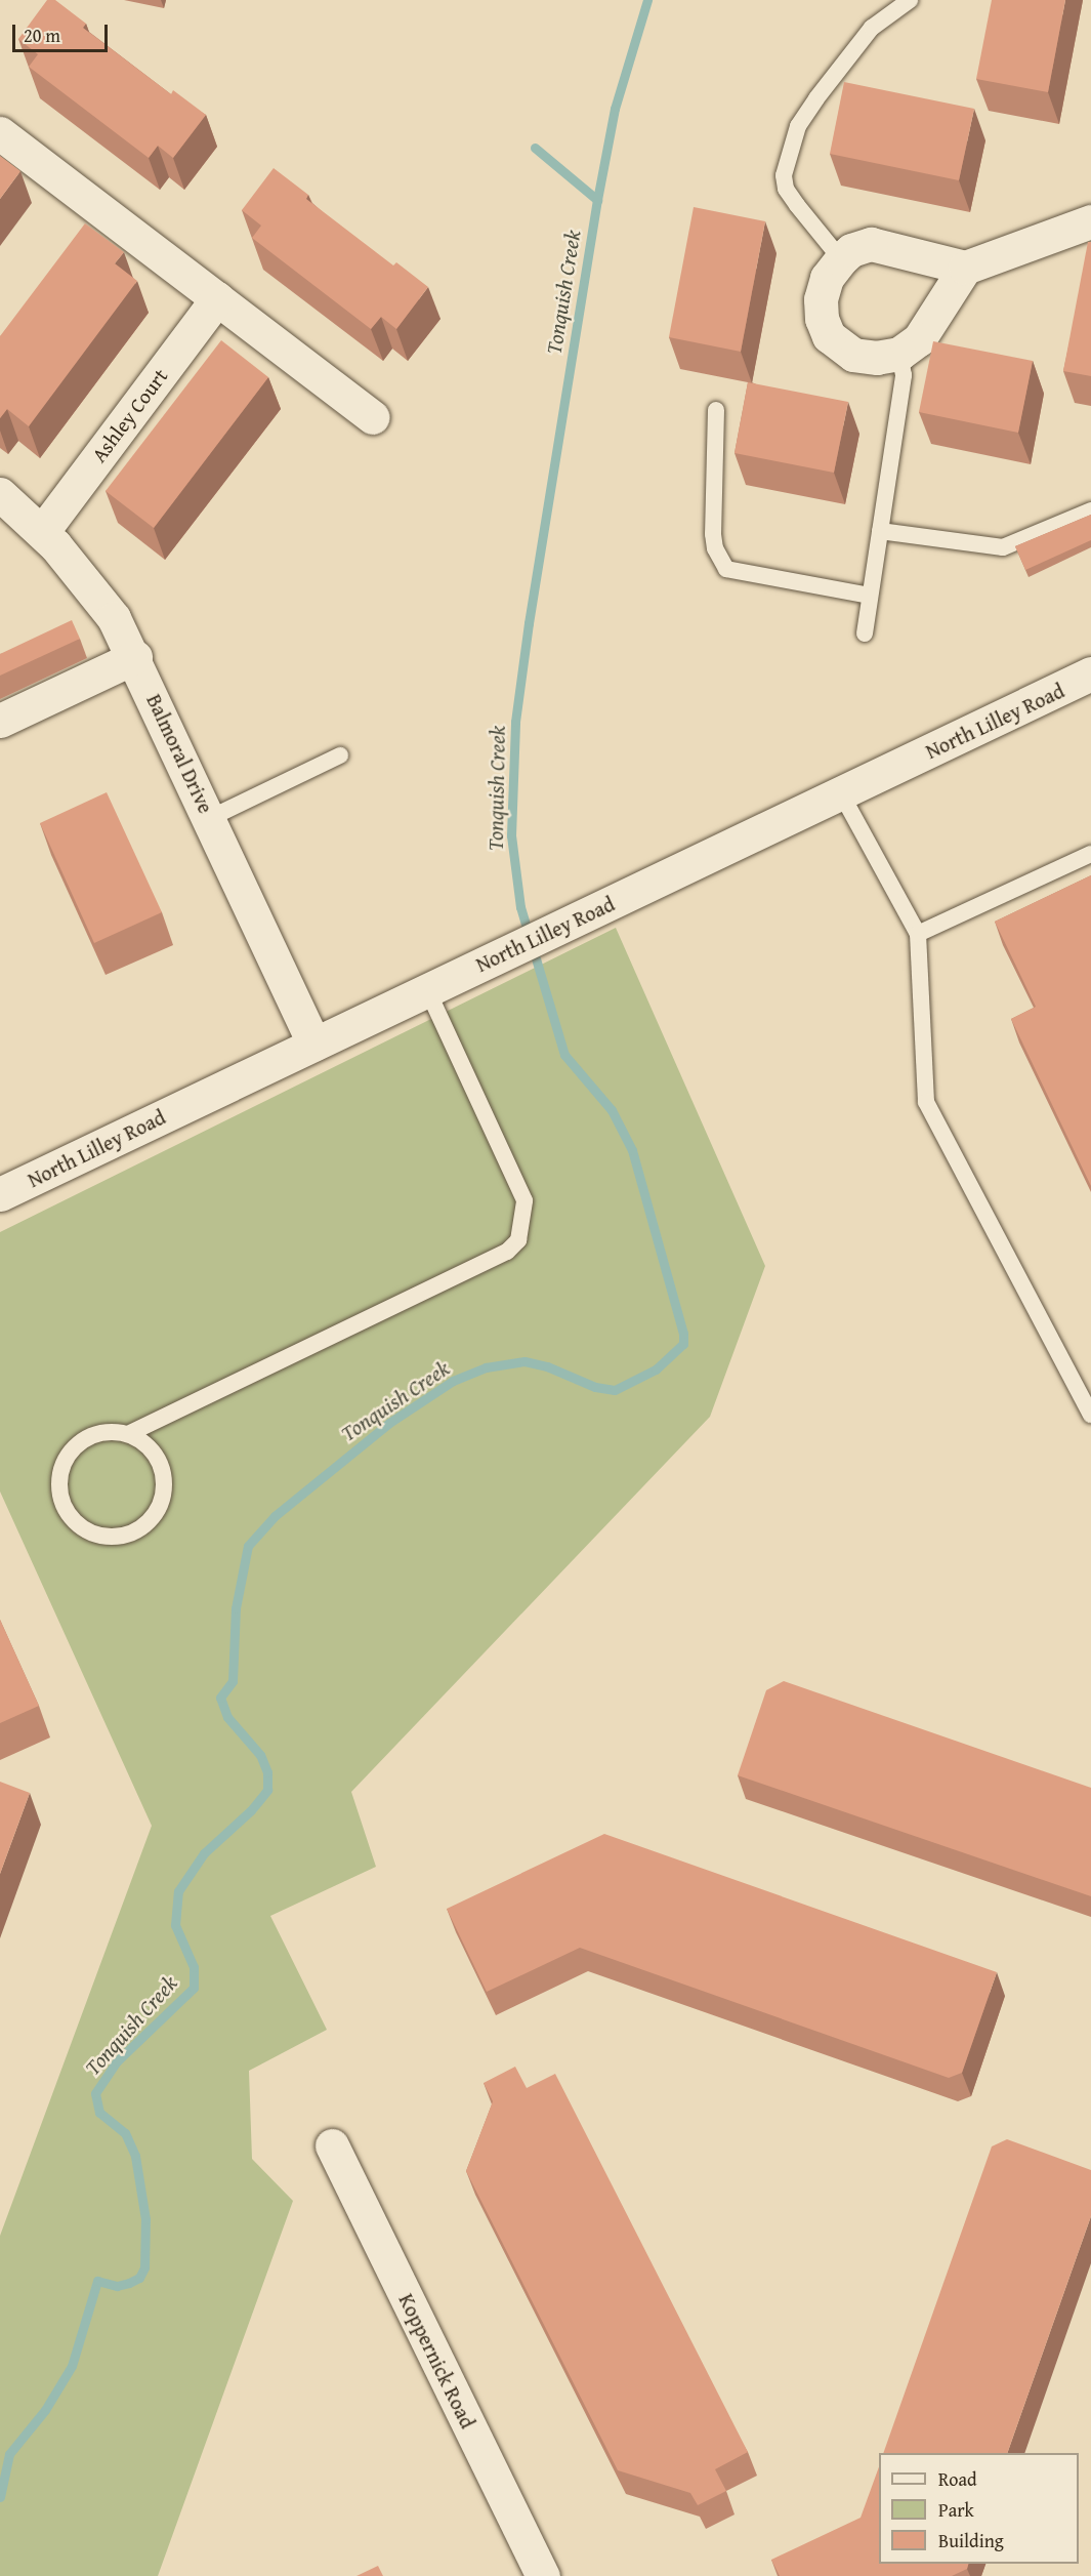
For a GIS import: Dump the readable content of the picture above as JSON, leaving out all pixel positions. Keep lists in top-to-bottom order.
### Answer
{
  "streets": {
    "street": [
      "Ashley Court",
      "North Lilley Road",
      "Balmoral Drive",
      "Koppernick Road"
    ]
  },
  "crossings": [
    ["Ashley Court", "Balmoral Drive"],
    ["North Lilley Road", "Balmoral Drive"]
  ],
  "water": ["Tonquish Creek"],
  "legend": ["Road", "Park", "Building"],
  "scale_bar": "20 m"
}
